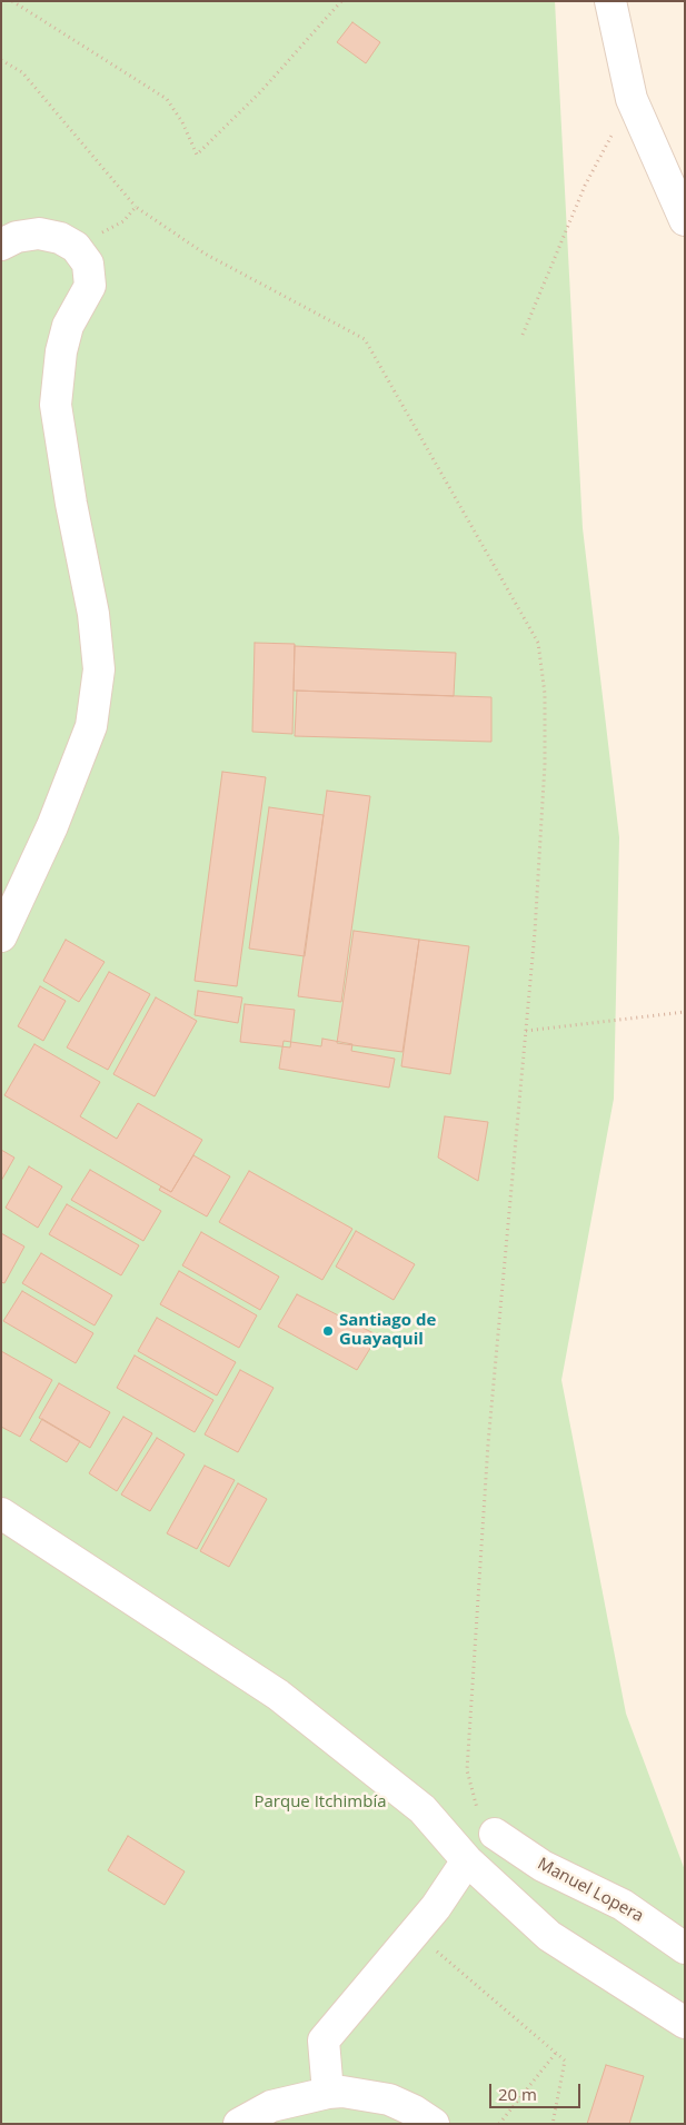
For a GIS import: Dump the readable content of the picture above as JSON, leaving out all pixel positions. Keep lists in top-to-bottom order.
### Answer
{
  "streets": {
    "street": ["Manuel Lopera"]
  },
  "parks": ["Parque Itchimbía"],
  "places": ["Santiago de Guayaquil"],
  "scale_bar": "20 m"
}
